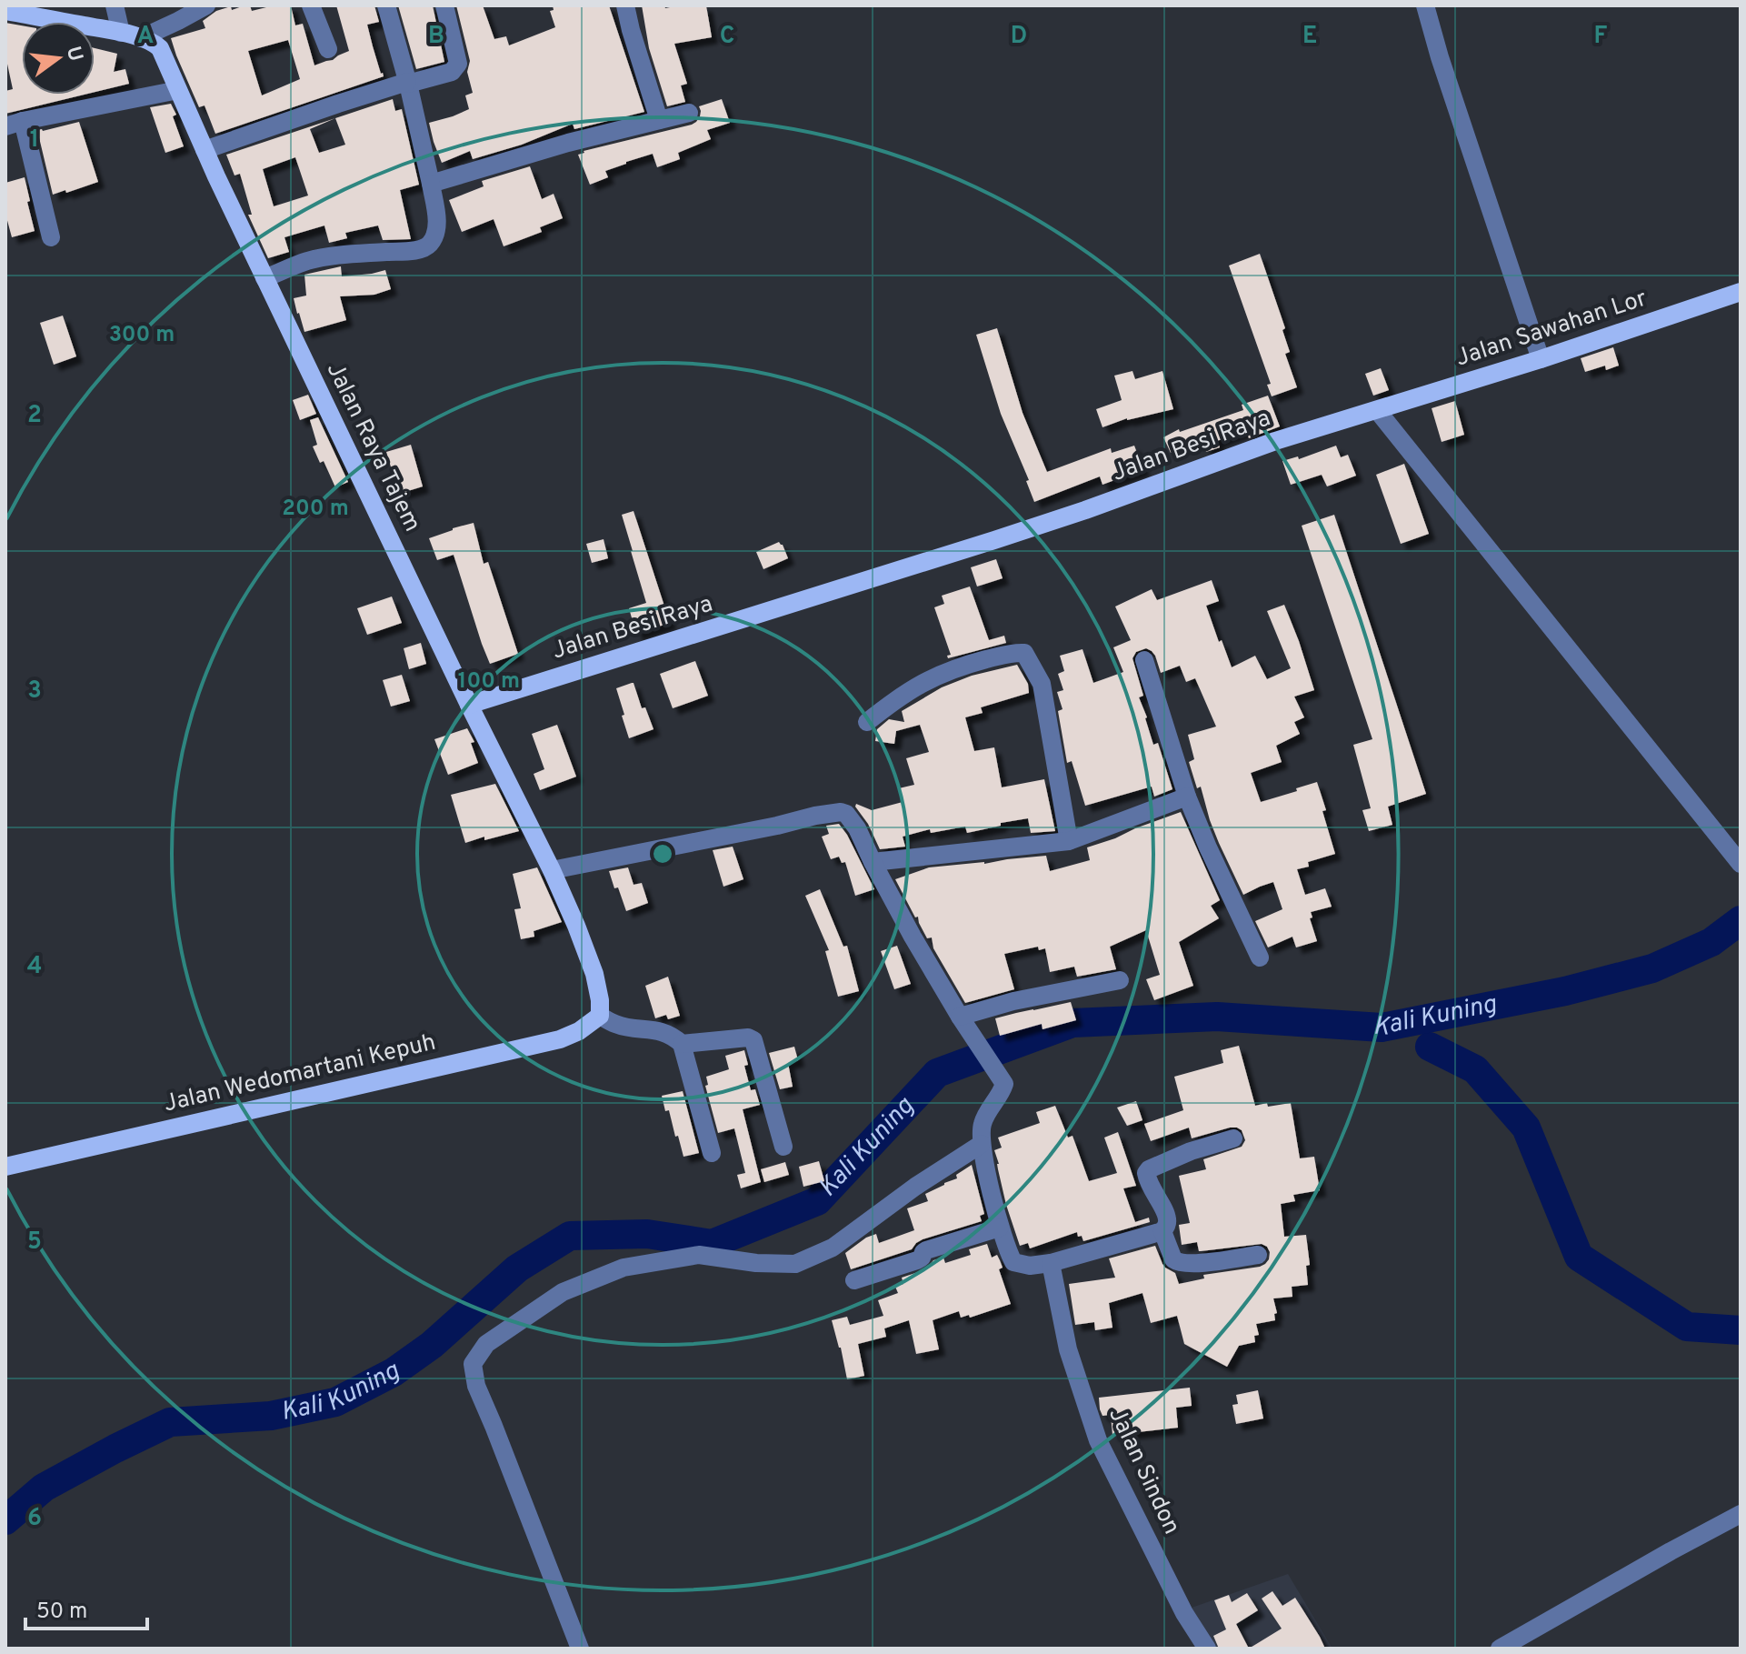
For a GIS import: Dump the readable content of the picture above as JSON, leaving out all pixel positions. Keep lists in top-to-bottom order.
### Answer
{
  "streets": {
    "main road": [
      "Jalan Sawahan Lor",
      "Jalan Besi Raya",
      "Jalan Raya Tajem",
      "Jalan Wedomartani Kepuh"
    ],
    "street": ["Jalan Sindon"]
  },
  "crossings": [
    ["Jalan Sawahan Lor", "Jalan Besi Raya"],
    ["Jalan Besi Raya", "Jalan Raya Tajem"],
    ["Jalan Raya Tajem", "Jalan Wedomartani Kepuh"]
  ],
  "water": ["Kali Kuning"],
  "scale_bar": "50 m",
  "north": "right",
  "grid": {
    "columns": [
      "A",
      "B",
      "C",
      "D",
      "E",
      "F"
    ],
    "rows": [
      "1",
      "2",
      "3",
      "4",
      "5",
      "6"
    ]
  },
  "rings": ["300 m", "200 m", "100 m"]
}
